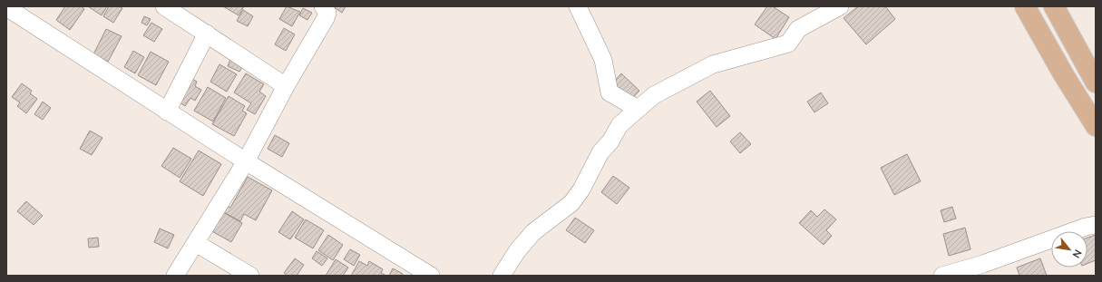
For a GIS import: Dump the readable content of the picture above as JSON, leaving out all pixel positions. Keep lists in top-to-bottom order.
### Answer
{
  "north": "bottom right"
}
